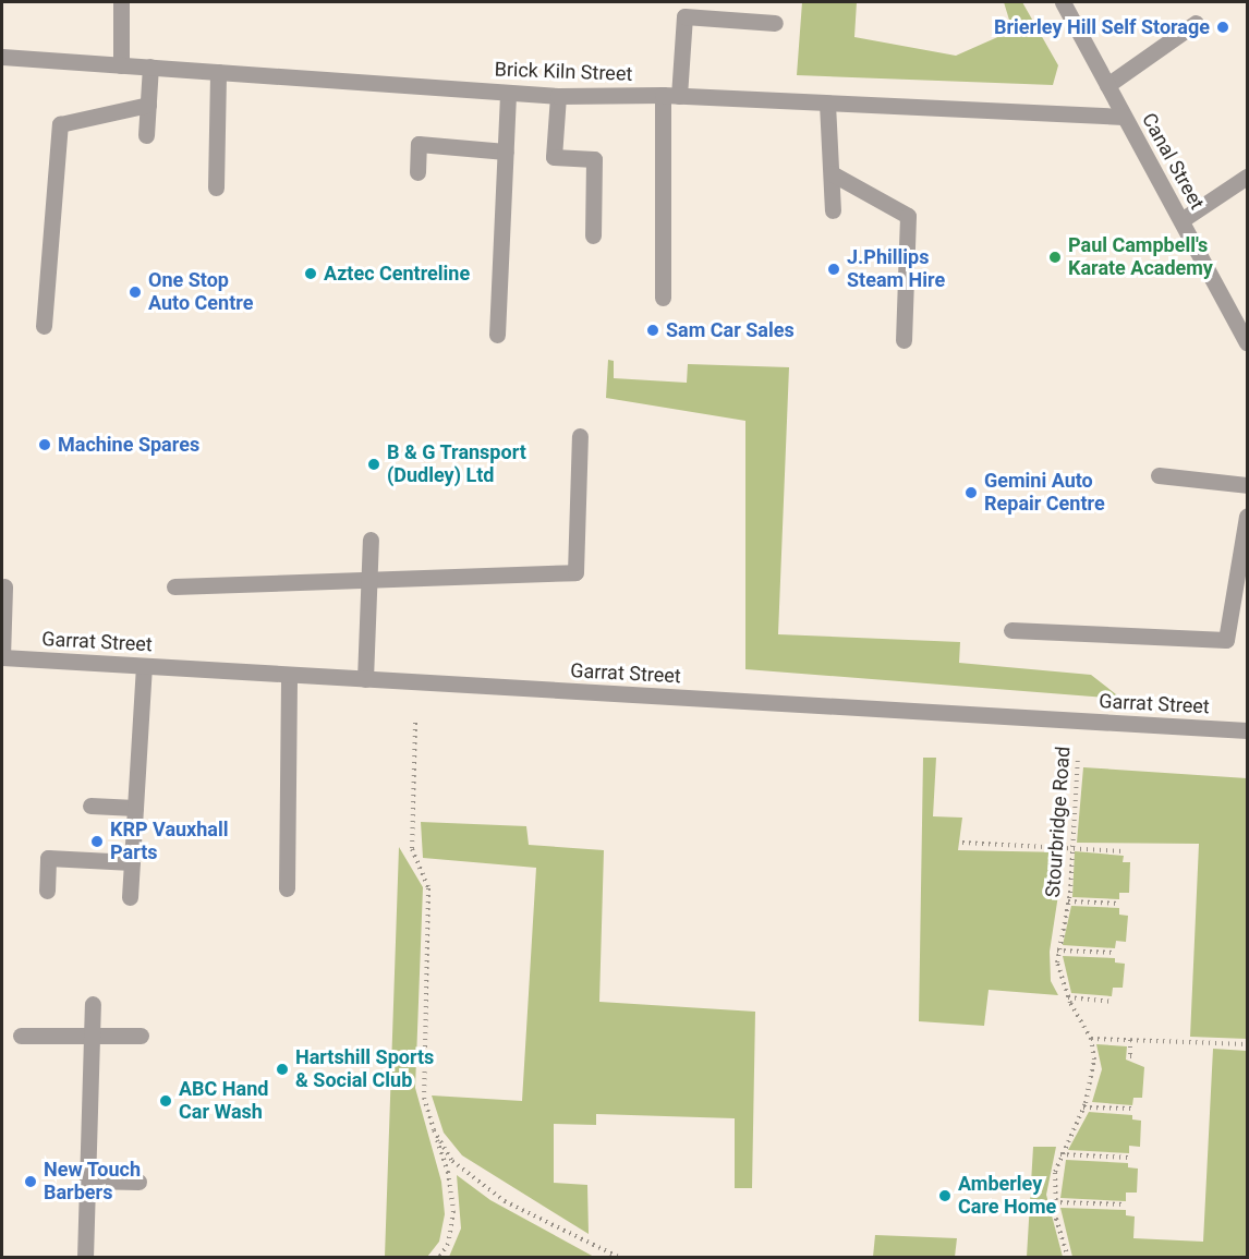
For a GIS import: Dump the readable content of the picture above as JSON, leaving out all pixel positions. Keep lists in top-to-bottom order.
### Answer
{
  "streets": {
    "street": ["Brick Kiln Street", "Canal Street", "Garrat Street"],
    "path": ["Stourbridge Road"]
  },
  "crossings": [
    ["Brick Kiln Street", "Canal Street"],
    ["Garrat Street", "Stourbridge Road"]
  ],
  "places": [
    "Brierley Hill Self Storage",
    "Paul Campbell's Karate Academy",
    "J.Phillips Steam Hire",
    "Aztec Centreline",
    "One Stop Auto Centre",
    "Sam Car Sales",
    "Machine Spares",
    "B & G Transport (Dudley) Ltd",
    "Gemini Auto Repair Centre",
    "KRP Vauxhall Parts",
    "Hartshill Sports & Social Club",
    "ABC Hand Car Wash",
    "New Touch Barbers",
    "Amberley Care Home"
  ]
}
